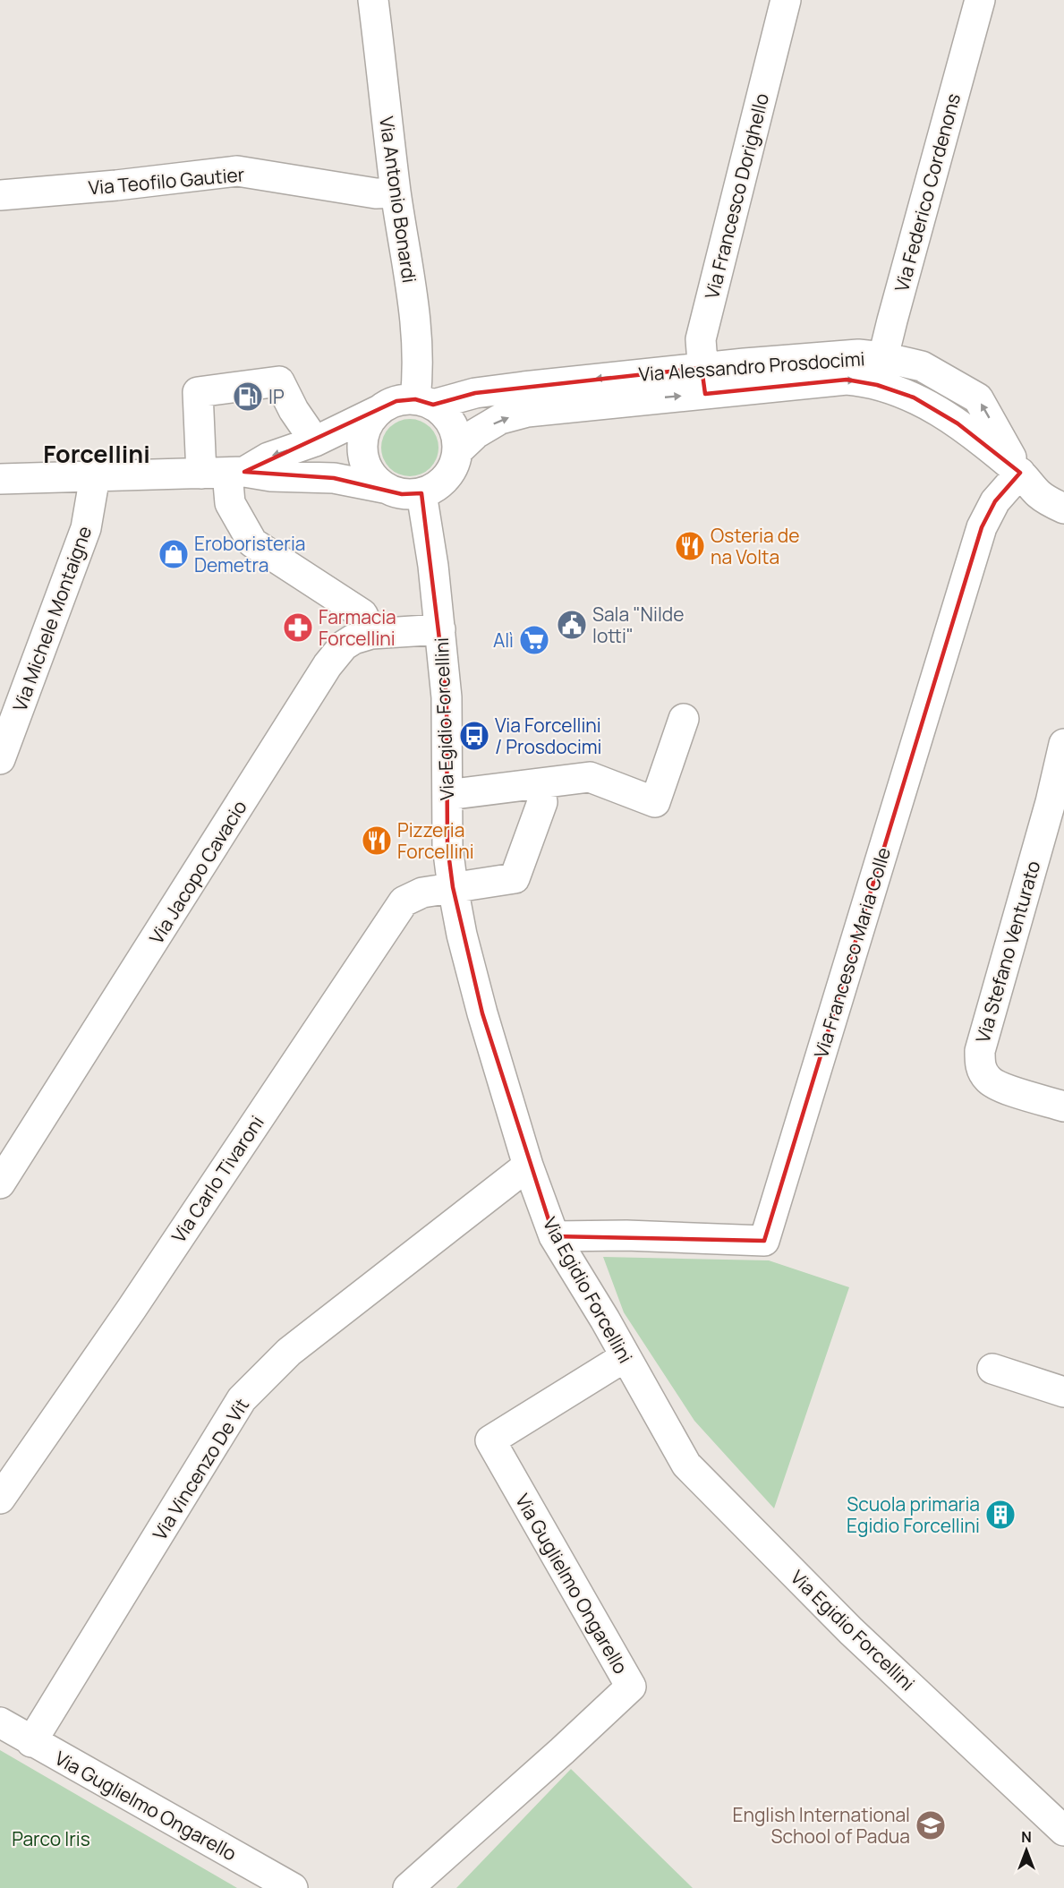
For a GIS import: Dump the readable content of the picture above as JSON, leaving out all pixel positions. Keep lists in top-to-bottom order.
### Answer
{
  "streets": {
    "street": [
      "Via Teofilo Gautier",
      "Via Federico Cordenons",
      "Via Francesco Dorighello",
      "Via Antonio Bonardi",
      "Via Alessandro Prosdocimi",
      "Via Michele Montaigne",
      "Via Egidio Forcellini",
      "Via Jacopo Cavacio",
      "Via Stefano Venturato",
      "Via Francesco Maria Colle",
      "Via Carlo Tivaroni",
      "Via Vincenzo De Vit",
      "Via Guglielmo Ongarello"
    ]
  },
  "crossings": [
    ["Via Teofilo Gautier", "Via Antonio Bonardi"],
    ["Via Federico Cordenons", "Via Alessandro Prosdocimi"],
    ["Via Francesco Dorighello", "Via Alessandro Prosdocimi"],
    ["Via Antonio Bonardi", "Via Alessandro Prosdocimi"],
    ["Via Antonio Bonardi", "Via Egidio Forcellini"],
    ["Via Alessandro Prosdocimi", "Via Egidio Forcellini"],
    ["Via Alessandro Prosdocimi", "Via Francesco Maria Colle"],
    ["Via Egidio Forcellini", "Via Jacopo Cavacio"],
    ["Via Egidio Forcellini", "Via Francesco Maria Colle"],
    ["Via Egidio Forcellini", "Via Carlo Tivaroni"],
    ["Via Egidio Forcellini", "Via Vincenzo De Vit"],
    ["Via Egidio Forcellini", "Via Guglielmo Ongarello"],
    ["Via Vincenzo De Vit", "Via Guglielmo Ongarello"]
  ],
  "districts": ["Forcellini"],
  "parks": ["Parco Iris"],
  "places": {
    "fuel station": ["IP"],
    "restaurant": ["Osteria de na Volta", "Pizzeria Forcellini"],
    "shop": ["Eroboristeria Demetra"],
    "public building": ["Sala \"Nilde Iotti\""],
    "pharmacy": ["Farmacia Forcellini"],
    "supermarket": ["Alì"],
    "bus stop": ["Via Forcellini / Prosdocimi"],
    "building": ["Scuola primaria Egidio Forcellini"],
    "school or university": ["English International School of Padua"]
  },
  "north": "top"
}
